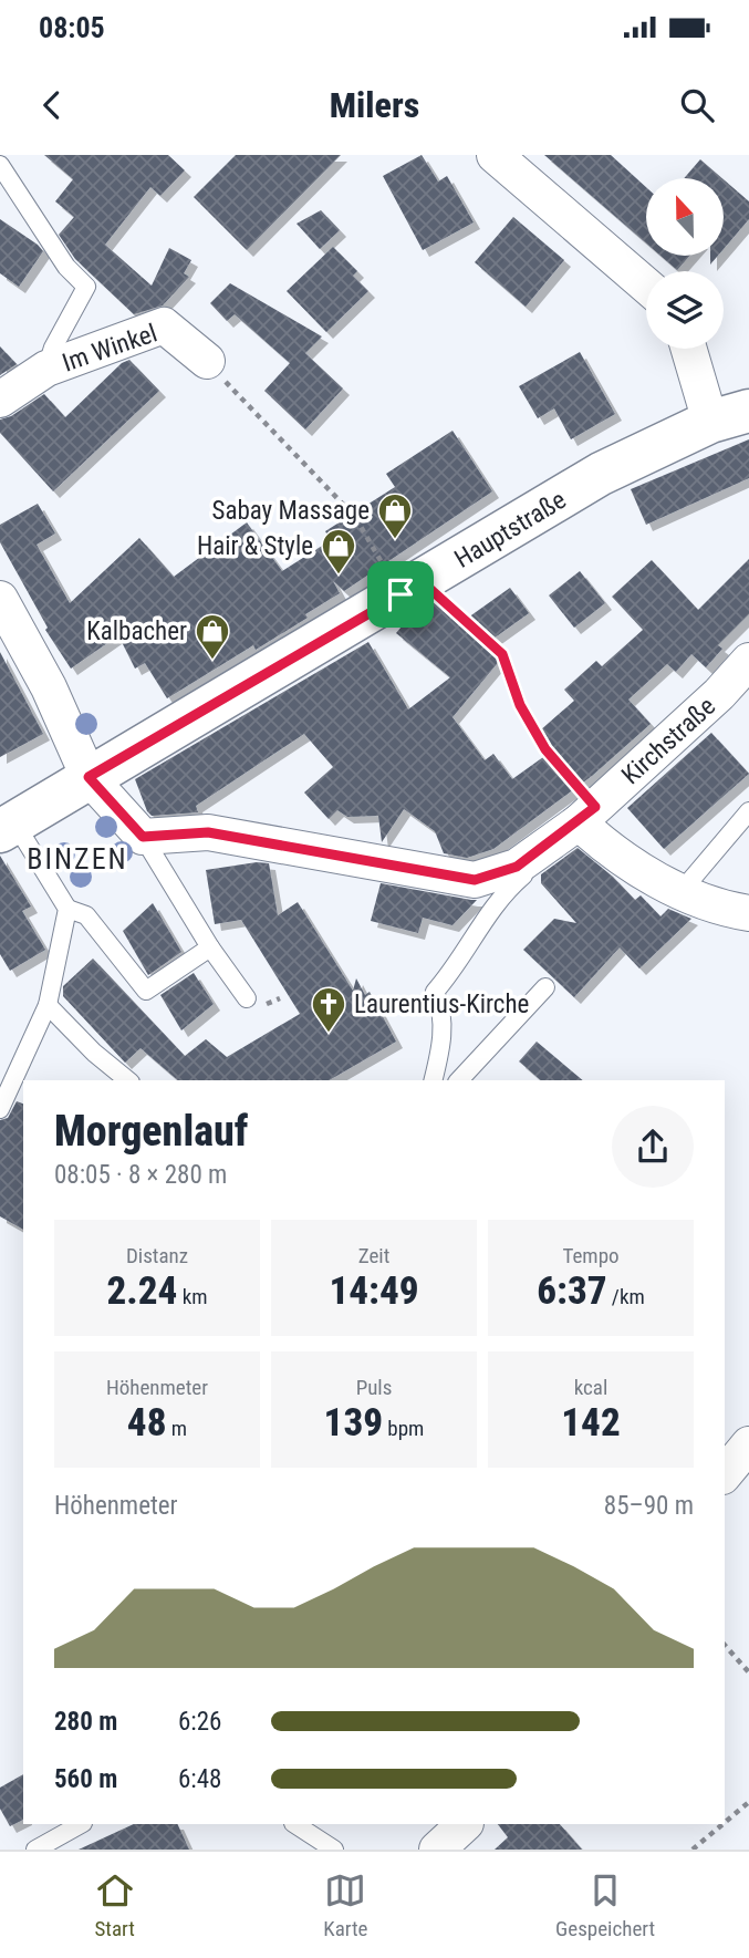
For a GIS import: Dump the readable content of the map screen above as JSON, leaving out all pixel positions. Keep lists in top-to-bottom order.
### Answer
{
  "streets": {
    "main road": ["Hauptstraße"],
    "street": ["Im Winkel", "Kirchstraße"]
  },
  "districts": ["BINZEN"],
  "places": {
    "shop": ["Sabay Massage", "Hair & Style", "Kalbacher"],
    "church": ["Laurentius-Kirche"]
  },
  "north": "top",
  "page": {
    "status": "08:05",
    "header": "Milers",
    "heading": ["Morgenlauf", "08:05 · 8 × 280 m"],
    "stats": [
      ["Distanz", "2.24 km"],
      ["Zeit", "14:49"],
      ["Tempo", "6:37 /km"],
      ["Höhenmeter", "48 m"],
      ["Puls", "139 bpm"],
      ["kcal", "142"]
    ],
    "chart": ["Höhenmeter", "85–90 m"],
    "list": [
      {
        "name": "280 m",
        "note": "6:26"
      },
      {
        "name": "560 m",
        "note": "6:48"
      }
    ],
    "tabs": ["Start", "Karte", "Gespeichert"]
  }
}
